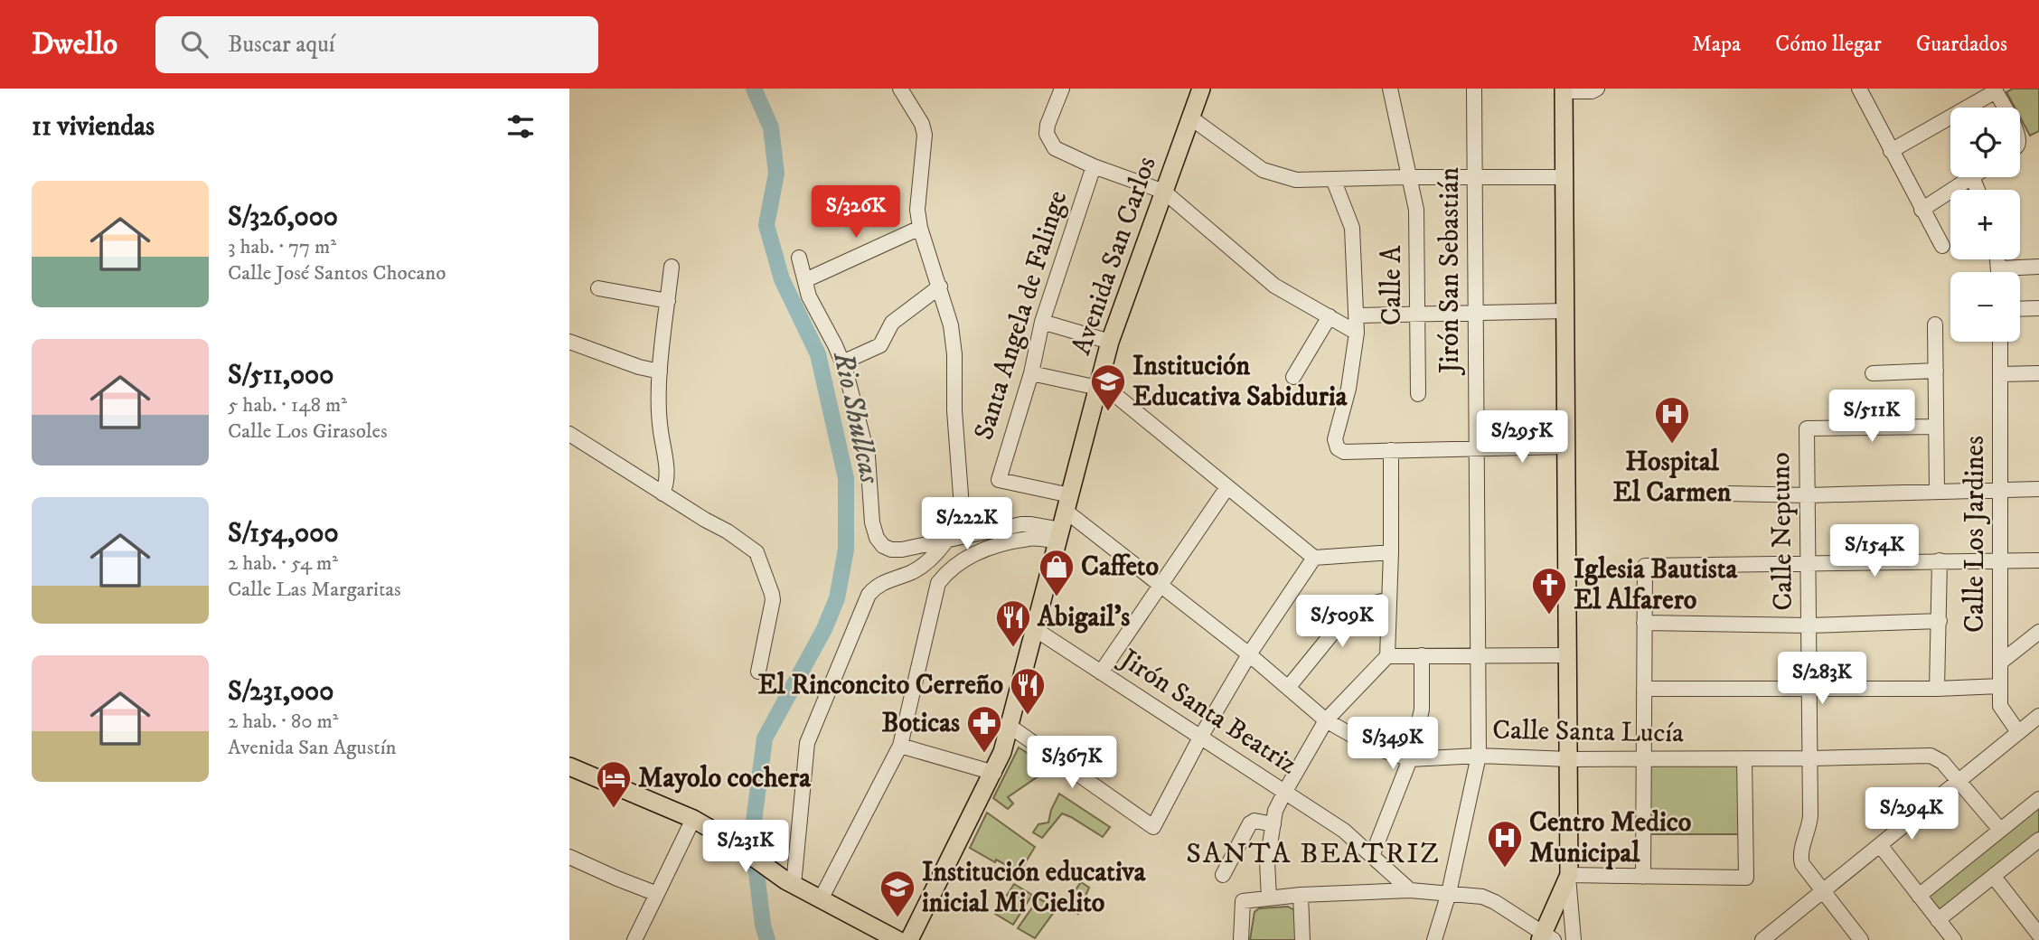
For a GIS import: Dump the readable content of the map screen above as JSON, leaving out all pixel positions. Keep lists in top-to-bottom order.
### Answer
{
  "streets": {
    "main road": ["Avenida San Carlos"],
    "street": [
      "Jirón San Sebastián",
      "Calle A",
      "Santa Angela de Falinge",
      "Calle Neptuno",
      "Calle Los Jardines",
      "Jirón Santa Beatriz",
      "Calle Santa Lucía"
    ]
  },
  "crossings": [
    ["Avenida San Carlos", "Santa Angela de Falinge"],
    ["Avenida San Carlos", "Jirón Santa Beatriz"],
    ["Avenida San Carlos", "Calle Santa Lucía"],
    ["Jirón San Sebastián", "Calle Santa Lucía"],
    ["Santa Angela de Falinge", "Calle Santa Lucía"],
    ["Calle Neptuno", "Calle Santa Lucía"]
  ],
  "districts": ["SANTA BEATRIZ"],
  "water": ["Rio Shullcas"],
  "places": {
    "school or university": ["Institución Educativa Sabiduria", "Institución educativa inicial Mi Cielito"],
    "hospital": ["Hospital El Carmen", "Centro Medico Municipal"],
    "shop": ["Caffeto"],
    "church": ["Iglesia Bautista El Alfarero"],
    "restaurant": ["Abigail's", "El Rinconcito Cerreño"],
    "pharmacy": ["Boticas"],
    "hotel": ["Mayolo cochera"]
  },
  "page": {
    "header": "Dwello",
    "search": "Buscar aquí",
    "nav": ["Mapa", "Cómo llegar", "Guardados"],
    "heading": "11 viviendas",
    "map_buttons": ["+", "−"],
    "list": [
      {
        "name": "S/326,000",
        "note": "3 hab. · 77 m² · Calle José Santos Chocano"
      },
      {
        "name": "S/511,000",
        "note": "5 hab. · 148 m² · Calle Los Girasoles"
      },
      {
        "name": "S/154,000",
        "note": "2 hab. · 54 m² · Calle Las Margaritas"
      },
      {
        "name": "S/231,000",
        "note": "2 hab. · 80 m² · Avenida San Agustín"
      }
    ],
    "price": [
      "S/326K",
      "S/511K",
      "S/295K",
      "S/222K",
      "S/154K",
      "S/509K",
      "S/283K",
      "S/349K",
      "S/367K",
      "S/294K",
      "S/231K"
    ]
  }
}
